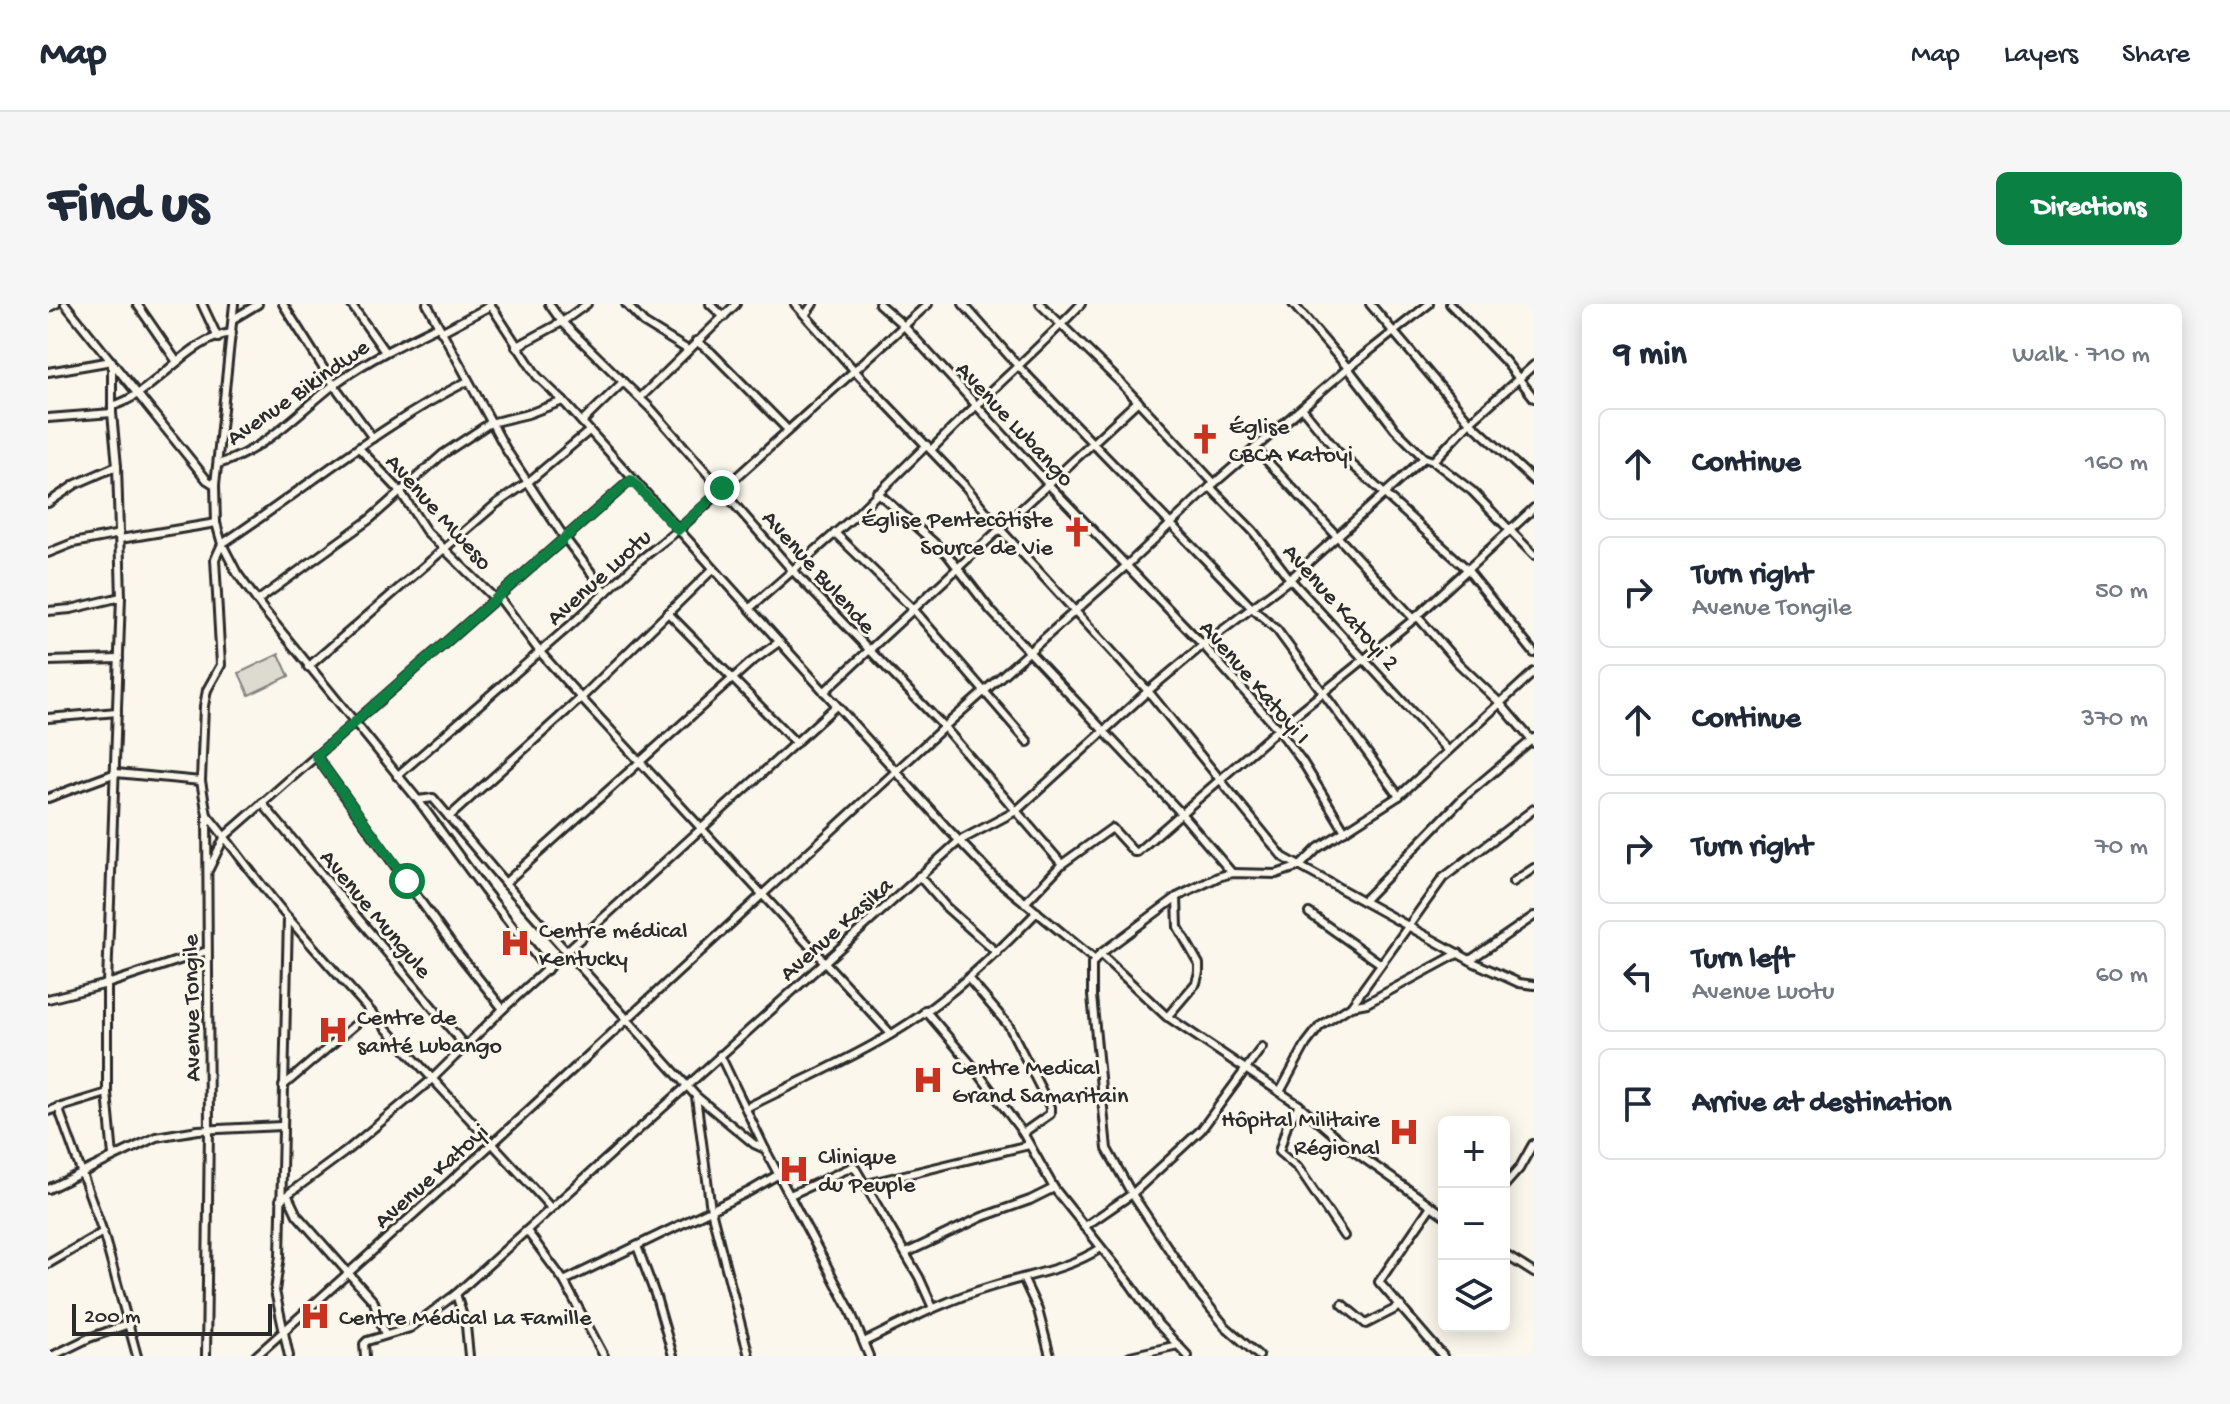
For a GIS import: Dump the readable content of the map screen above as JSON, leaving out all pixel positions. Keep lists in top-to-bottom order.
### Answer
{
  "streets": {
    "street": [
      "Avenue Bikindwe",
      "Avenue Lubango",
      "Avenue Mweso",
      "Avenue Bulende",
      "Avenue Luotu",
      "Avenue Katoyi 2",
      "Avenue Katoyi I",
      "Avenue Mungule",
      "Avenue Kasika",
      "Avenue Tongile",
      "Avenue Katoyi"
    ]
  },
  "crossings": [
    ["Avenue Lubango", "Avenue Luotu"],
    ["Avenue Lubango", "Avenue Katoyi I"],
    ["Avenue Lubango", "Avenue Katoyi"],
    ["Avenue Mweso", "Avenue Luotu"],
    ["Avenue Mweso", "Avenue Kasika"],
    ["Avenue Mweso", "Avenue Tongile"],
    ["Avenue Mweso", "Avenue Katoyi"],
    ["Avenue Bulende", "Avenue Luotu"],
    ["Avenue Bulende", "Avenue Kasika"],
    ["Avenue Bulende", "Avenue Katoyi"],
    ["Avenue Katoyi 2", "Avenue Kasika"],
    ["Avenue Katoyi 2", "Avenue Katoyi"],
    ["Avenue Katoyi I", "Avenue Kasika"],
    ["Avenue Katoyi I", "Avenue Katoyi"],
    ["Avenue Mungule", "Avenue Tongile"]
  ],
  "places": {
    "church": ["Église CBCA Katoyi", "Église Pentecôtiste Source de Vie"],
    "hospital": [
      "Centre médical Kentucky",
      "Centre de santé Lubango",
      "Centre Medical Grand Samaritain",
      "Hôpital Militaire Régional",
      "Clinique du Peuple",
      "Centre Médical La Famille"
    ]
  },
  "scale_bar": "200 m",
  "page": {
    "header": "Map",
    "nav": ["Map", "Layers", "Share"],
    "buttons": "Directions",
    "title": "Find us",
    "heading": ["9 min", "Walk · 710 m"],
    "list": [
      ["Continue", "160 m"],
      ["Turn right", "Avenue Tongile", "50 m"],
      ["Continue", "370 m"],
      ["Turn right", "70 m"],
      ["Turn left", "Avenue Luotu", "60 m"],
      "Arrive at destination"
    ],
    "map_buttons": ["+", "−"],
    "scale": "200 m"
  }
}
